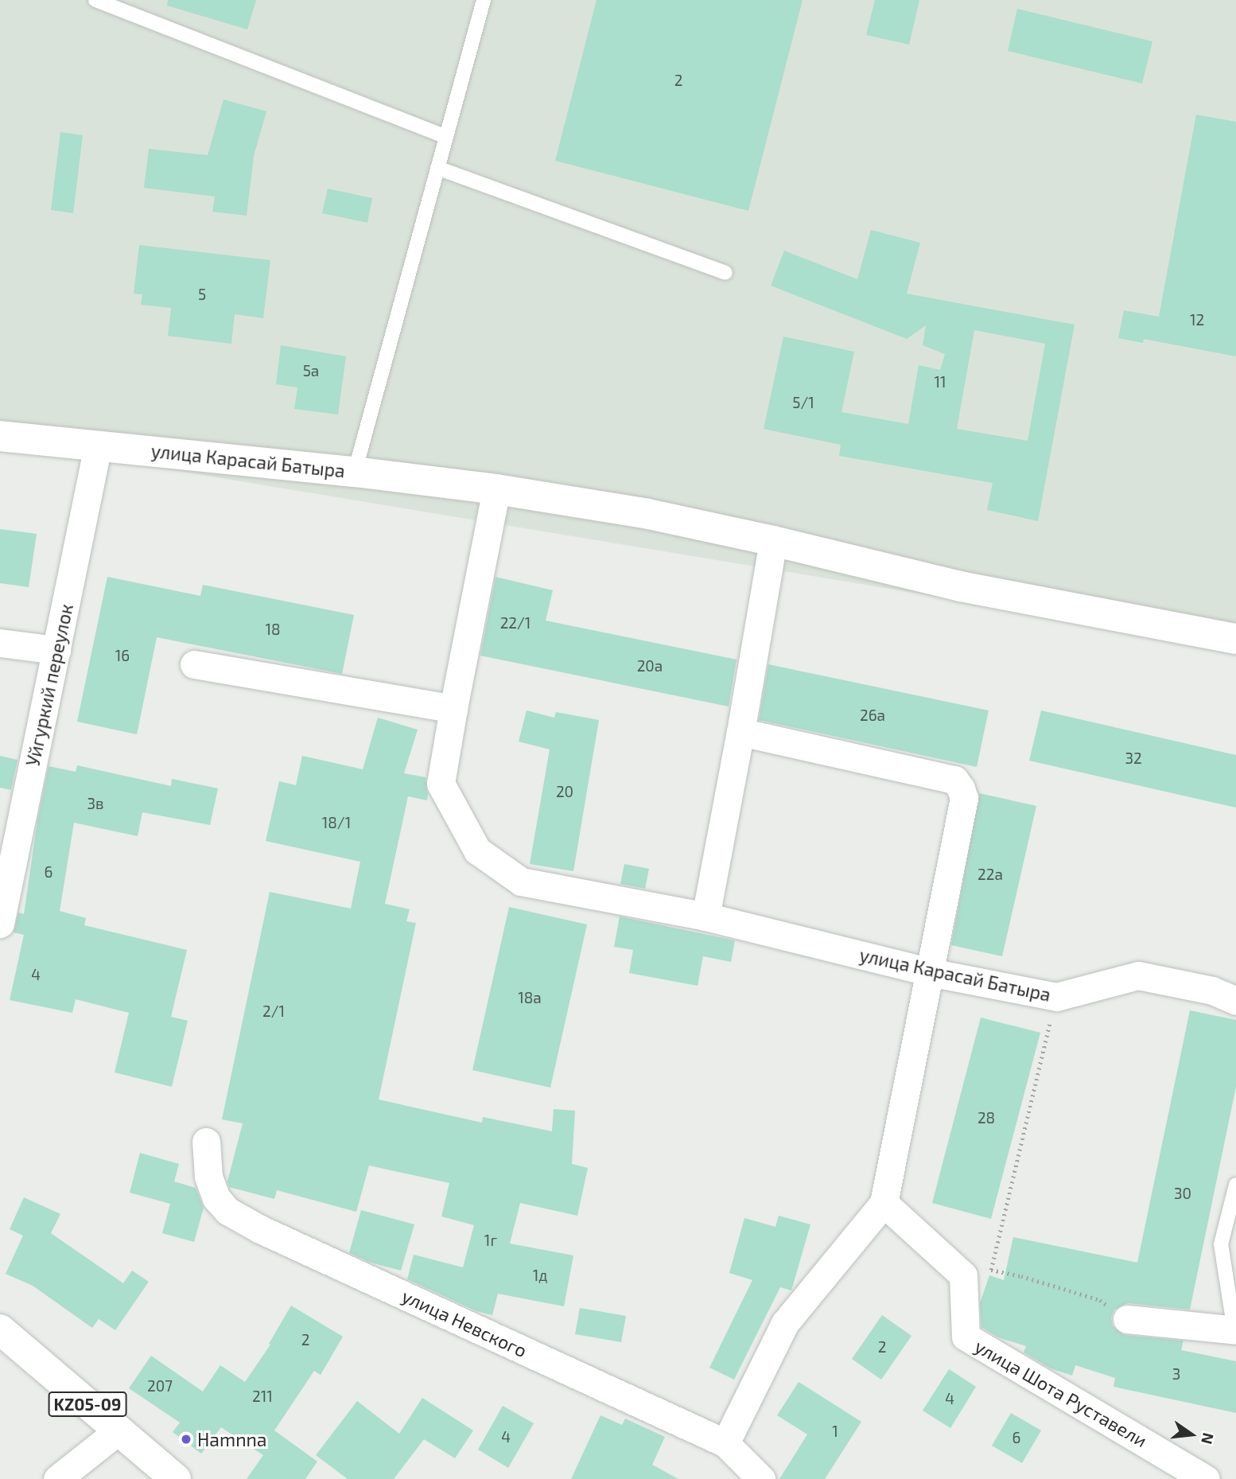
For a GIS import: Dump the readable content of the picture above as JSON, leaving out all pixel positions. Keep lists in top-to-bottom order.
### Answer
{
  "streets": {
    "main road": ["улица Карасай Батыра", "KZ05-09"],
    "street": ["Уйгуркий переулок", "улица Невского", "улица Шота Руставели"]
  },
  "crossings": [
    ["улица Карасай Батыра", "Уйгуркий переулок"]
  ],
  "places": ["Hamnna"],
  "house_numbers": [
    "2",
    "5",
    "12",
    "5а",
    "11",
    "5/1",
    "22/1",
    "18",
    "16",
    "20а",
    "26а",
    "32",
    "20",
    "3в",
    "18/1",
    "6",
    "22a",
    "4",
    "18a",
    "2/1",
    "28",
    "30",
    "1г",
    "1д",
    "2",
    "2",
    "3",
    "207",
    "211",
    "4",
    "1",
    "4",
    "6"
  ],
  "north": "right"
}
